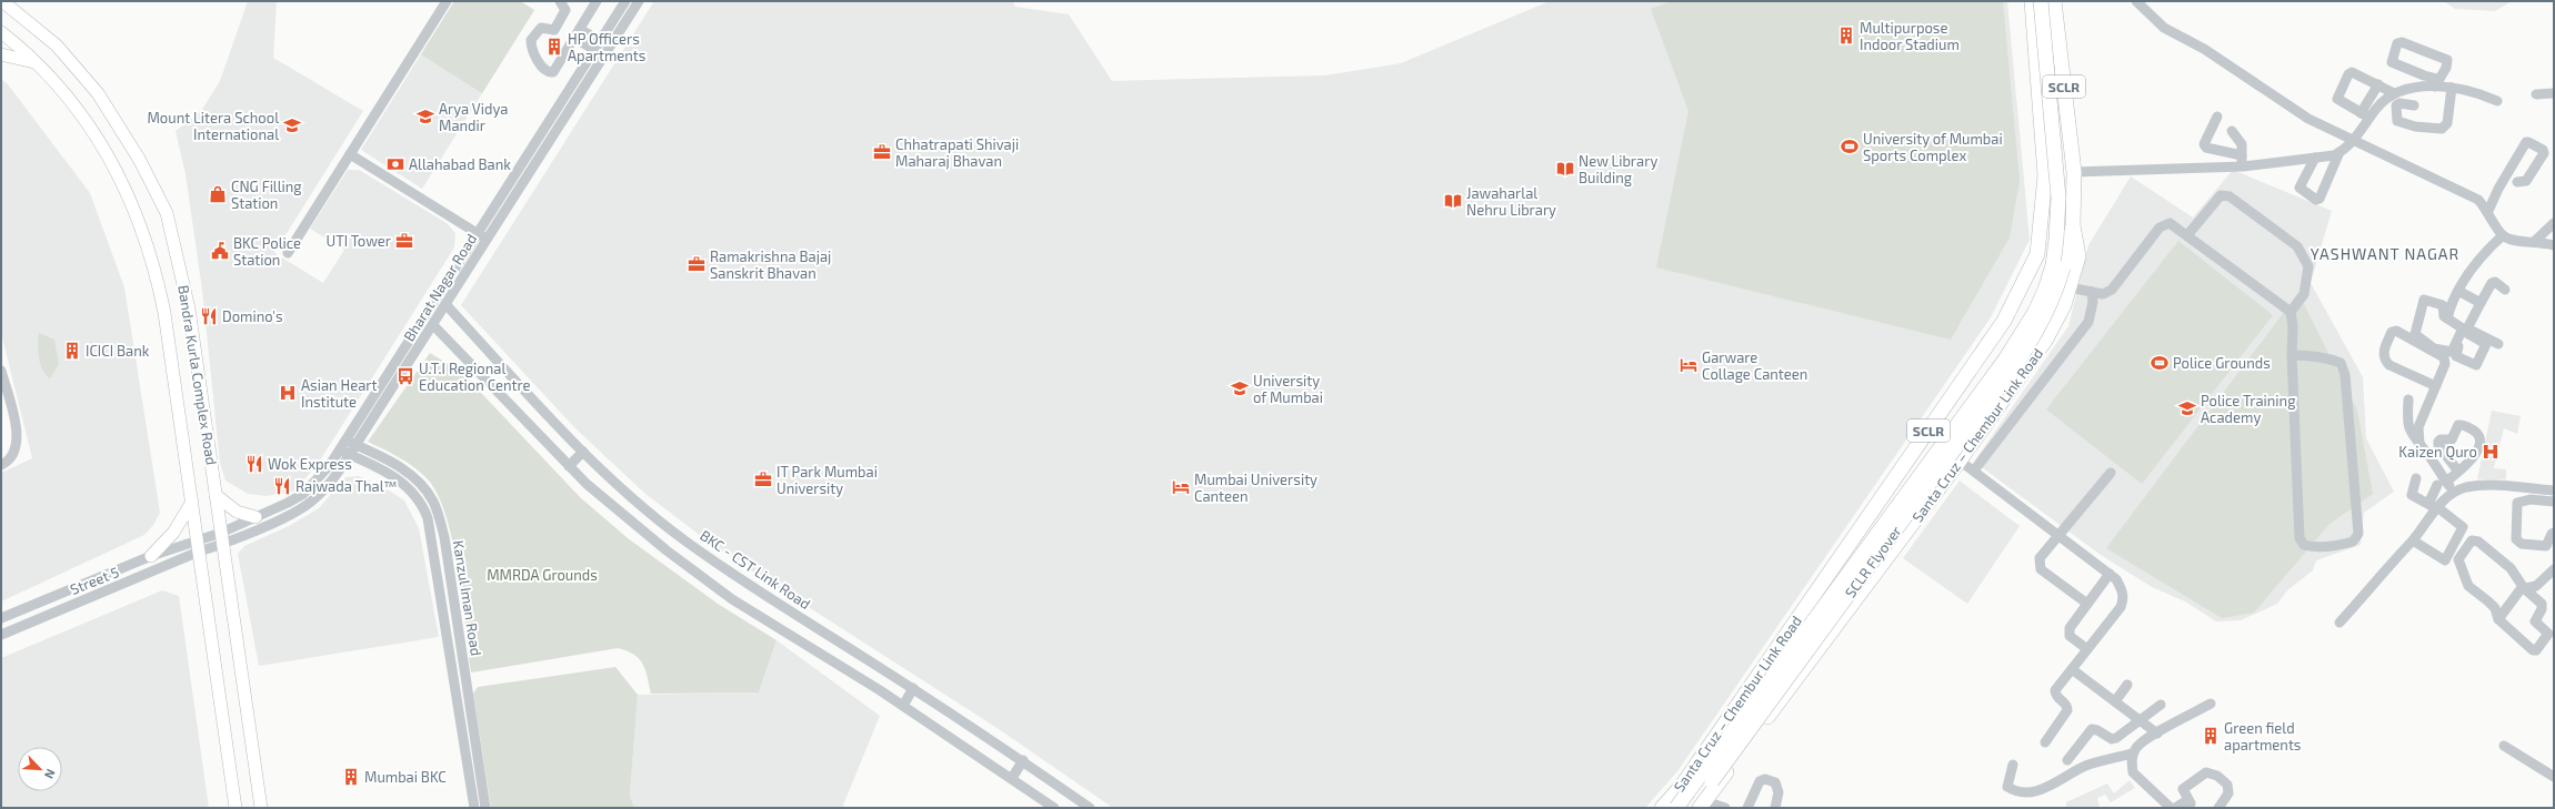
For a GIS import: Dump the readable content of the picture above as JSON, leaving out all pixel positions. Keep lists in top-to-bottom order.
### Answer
{
  "streets": {
    "highway": ["SCLR", "Santa Cruz – Chembur Link Road", "SCLR Flyover"],
    "main road": ["Bandra Kurla Complex Road"],
    "street": [
      "Bharat Nagar Road",
      "BKC - CST Link Road",
      "Street 5",
      "Kanzul Iman Road"
    ]
  },
  "crossings": [
    ["Bharat Nagar Road", "Bandra Kurla Complex Road"],
    ["Bharat Nagar Road", "BKC - CST Link Road"],
    ["Bharat Nagar Road", "Kanzul Iman Road"],
    ["Bandra Kurla Complex Road", "Street 5"],
    ["Santa Cruz – Chembur Link Road", "SCLR Flyover"]
  ],
  "districts": ["YASHWANT NAGAR"],
  "parks": ["MMRDA Grounds"],
  "places": {
    "building": [
      "Multipurpose Indoor Stadium",
      "HP Officers Apartments",
      "ICICI Bank",
      "Green field apartments",
      "Mumbai BKC"
    ],
    "school or university": [
      "Arya Vidya Mandir",
      "Mount Litera School International",
      "University of Mumbai",
      "Police Training Academy"
    ],
    "sports": ["University of Mumbai Sports Complex", "Police Grounds"],
    "office": [
      "Chhatrapati Shivaji Maharaj Bhavan",
      "UTI Tower",
      "Ramakrishna Bajaj Sanskrit Bhavan",
      "IT Park Mumbai University"
    ],
    "bank": ["Allahabad Bank"],
    "library": ["New Library Building", "Jawaharlal Nehru Library"],
    "shop": ["CNG Filling Station"],
    "public building": ["BKC Police Station"],
    "restaurant": ["Domino's", "Wok Express", "Rajwada Thal™"],
    "hotel": ["Garware Collage Canteen", "Mumbai University Canteen"],
    "bus stop": ["U.T.I Regional Education Centre"],
    "hospital": ["Asian Heart Institute", "Kaizen Quro"]
  },
  "north": "bottom right"
}
